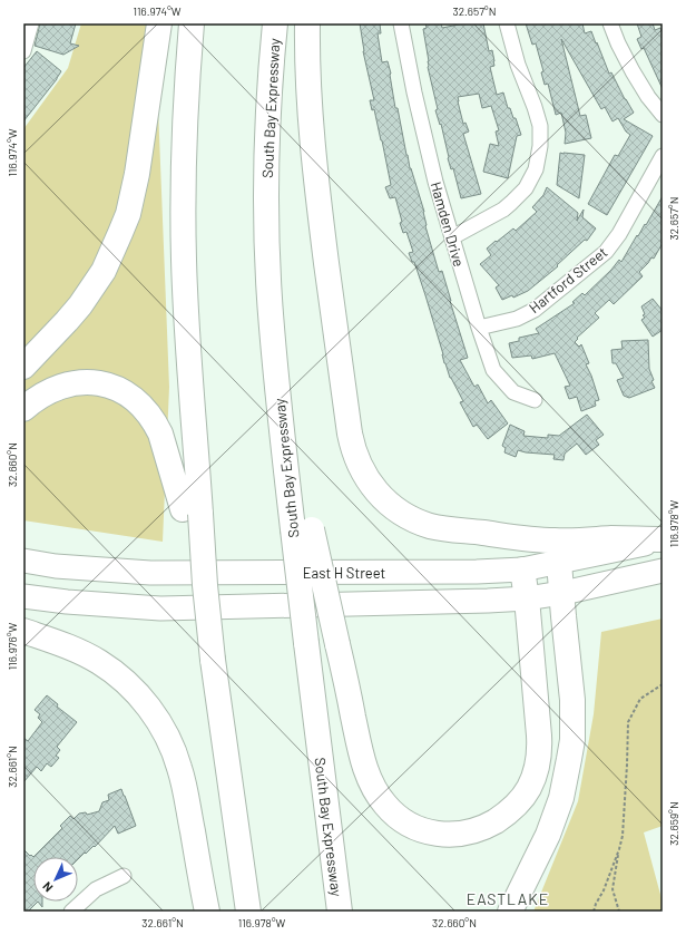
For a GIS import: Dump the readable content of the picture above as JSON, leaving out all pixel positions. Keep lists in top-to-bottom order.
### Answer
{
  "streets": {
    "highway": ["South Bay Expressway"],
    "main road": ["East H Street"],
    "street": ["Hamden Drive", "Hartford Street"]
  },
  "crossings": [
    ["Hamden Drive", "Hartford Street"]
  ],
  "districts": ["EASTLAKE"],
  "north": "bottom left",
  "coordinates": [
    "116.974°W",
    "32.657°N",
    "32.660°N",
    "116.978°W",
    "116.976°W",
    "32.661°N",
    "32.659°N"
  ]
}
